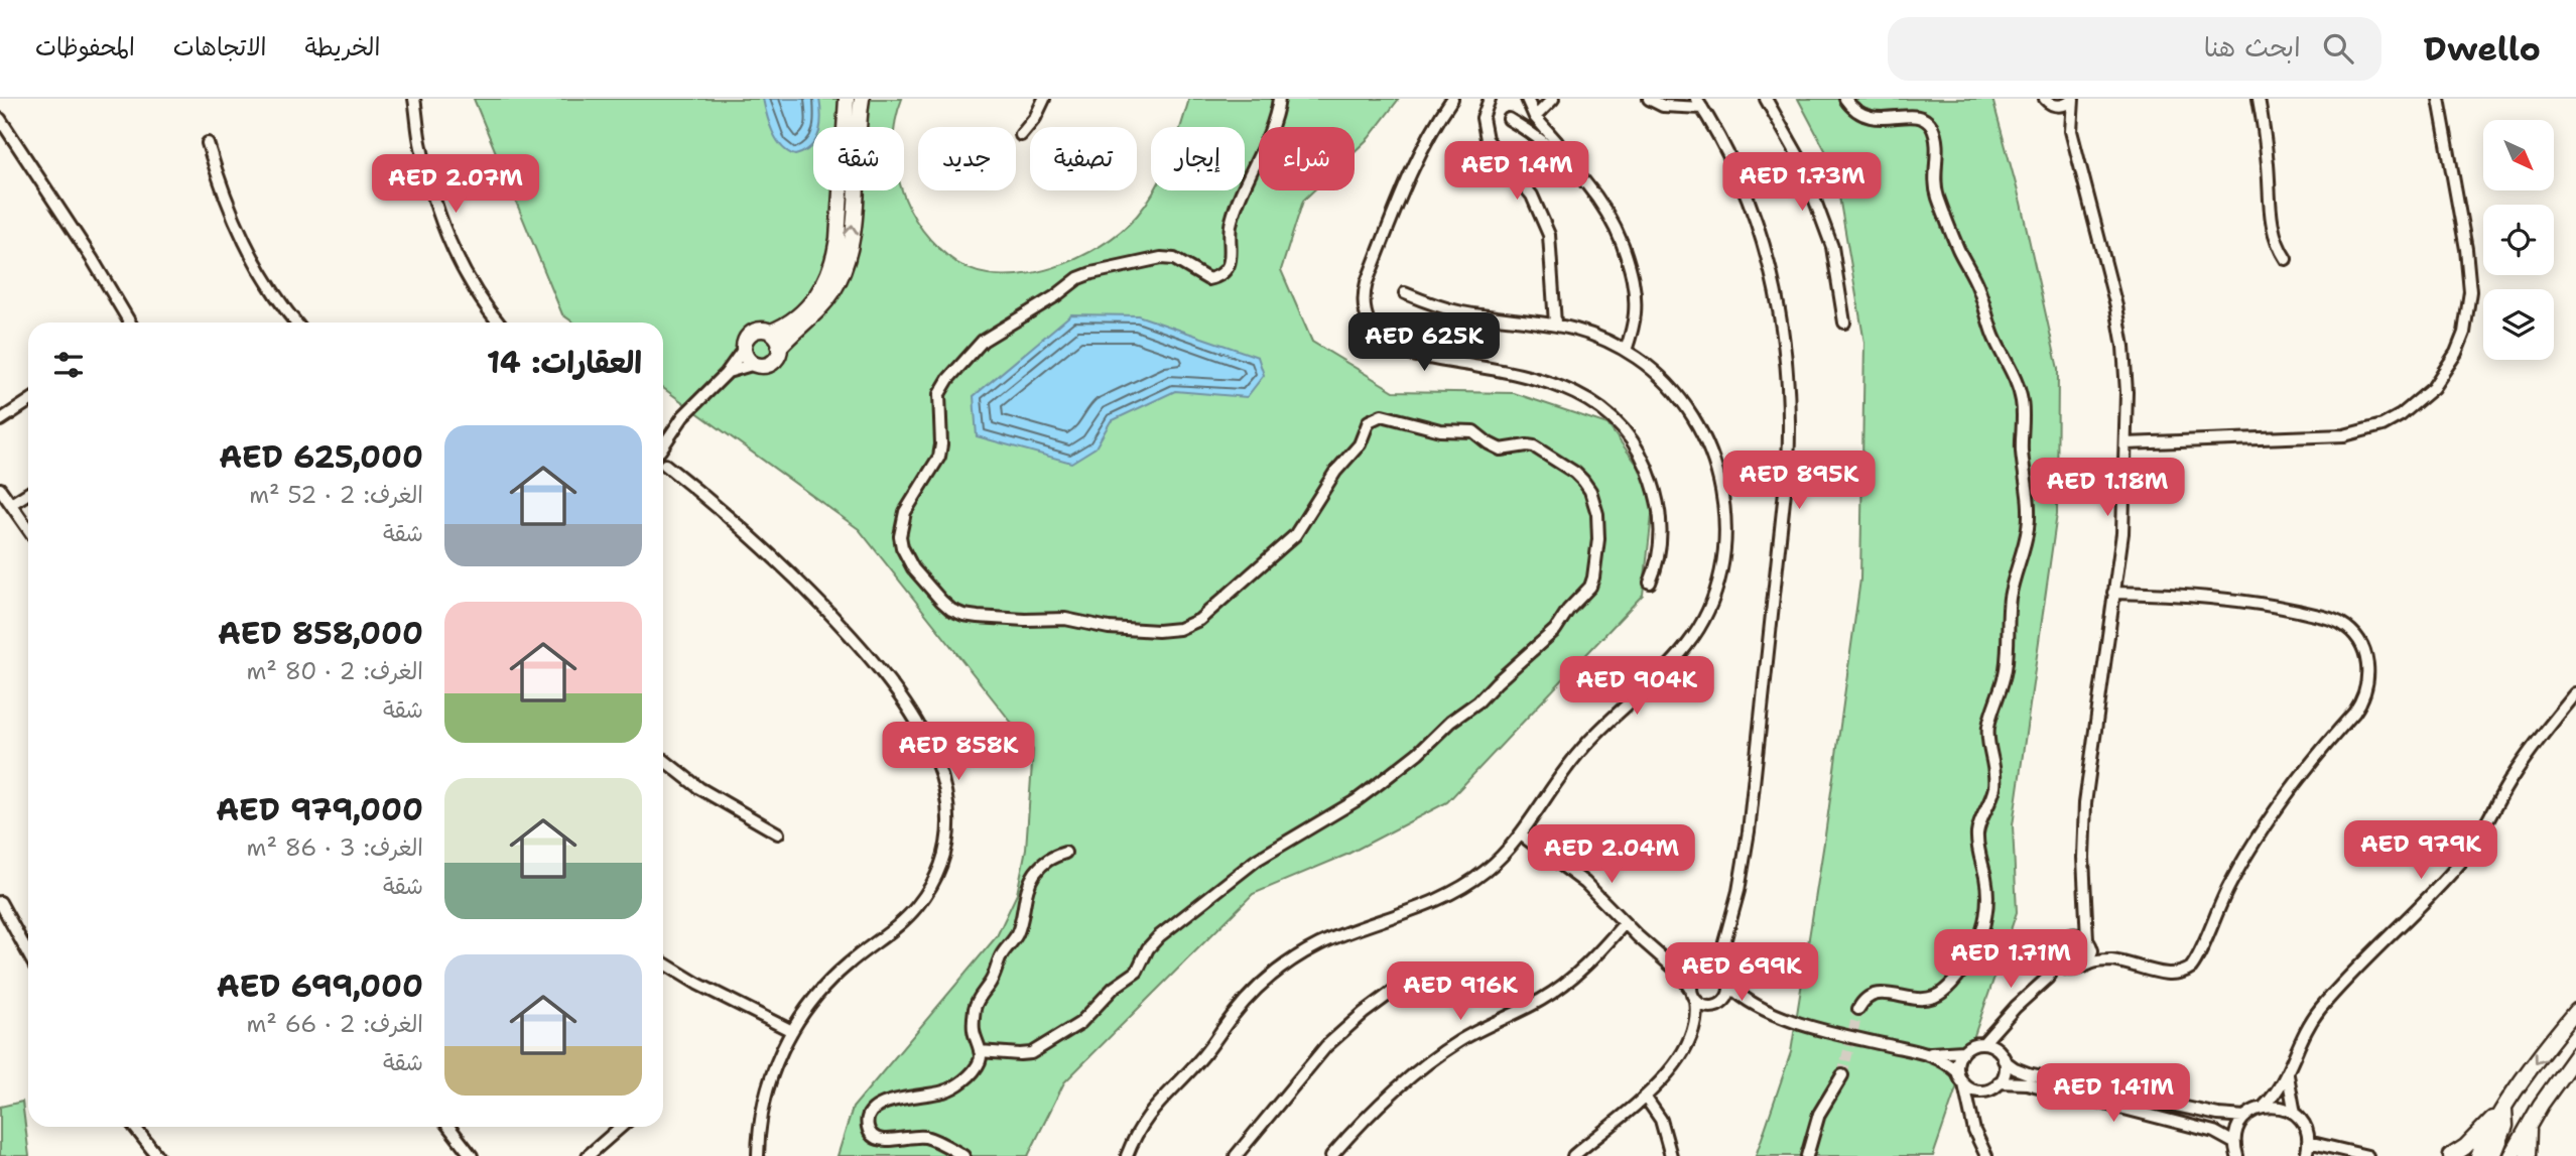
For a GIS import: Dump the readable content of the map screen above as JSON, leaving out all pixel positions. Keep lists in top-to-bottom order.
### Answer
{
  "north": "bottom right",
  "page": {
    "header": "Dwello",
    "search": "ابحث هنا",
    "nav": ["الخريطة", "الاتجاهات", "المحفوظات"],
    "chip": [
      "شراء",
      "إيجار",
      "تصفية",
      "جديد",
      "شقة"
    ],
    "price": [
      "AED 1.4M",
      "AED 1.73M",
      "AED 2.07M",
      "AED 625K",
      "AED 895K",
      "AED 1.18M",
      "AED 904K",
      "AED 858K",
      "AED 979K",
      "AED 2.04M",
      "AED 1.71M",
      "AED 699K",
      "AED 916K",
      "AED 1.41M"
    ],
    "heading": "العقارات: 14",
    "list": [
      {
        "name": "AED 625,000",
        "note": "الغرف: 2 · 52 m² · شقة"
      },
      {
        "name": "AED 858,000",
        "note": "الغرف: 2 · 80 m² · شقة"
      },
      {
        "name": "AED 979,000",
        "note": "الغرف: 3 · 86 m² · شقة"
      },
      {
        "name": "AED 699,000",
        "note": "الغرف: 2 · 66 m² · شقة"
      }
    ]
  }
}
